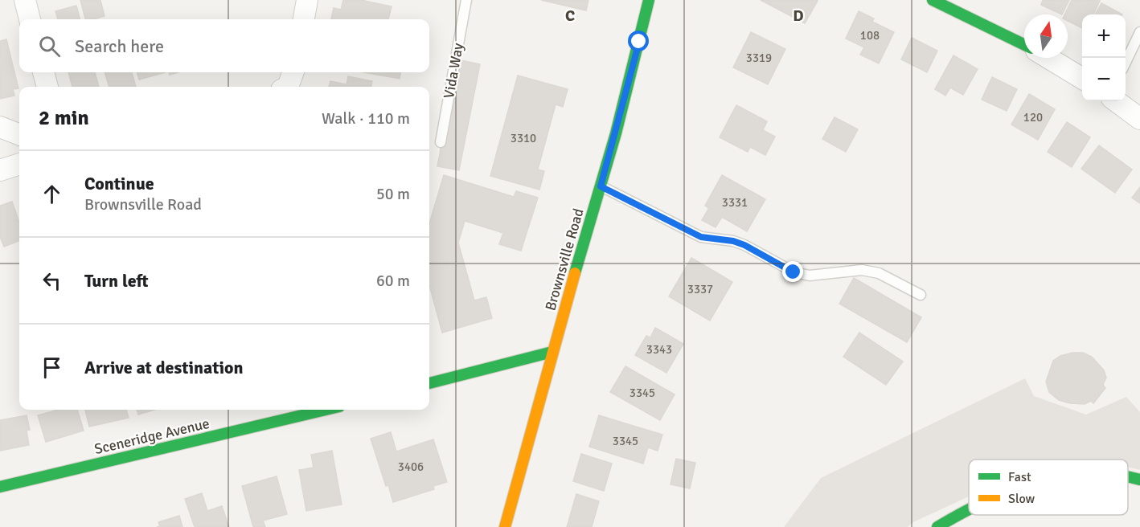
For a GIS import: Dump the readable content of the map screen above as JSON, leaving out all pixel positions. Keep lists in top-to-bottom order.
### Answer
{
  "streets": {
    "street": ["Brownsville Road", "Sceneridge Avenue"],
    "lane": ["Vida Way"]
  },
  "house_numbers": [
    "108",
    "3319",
    "120",
    "3310",
    "3331",
    "3337",
    "3343",
    "3345",
    "3345",
    "3406"
  ],
  "legend": ["Fast", "Slow"],
  "north": "top",
  "page": {
    "map_buttons": ["+", "−"],
    "search": "Search here",
    "heading": ["2 min", "Walk · 110 m"],
    "list": [
      ["Continue", "Brownsville Road", "50 m"],
      ["Turn left", "60 m"],
      "Arrive at destination"
    ]
  },
  "grid": {
    "columns": ["C", "D"]
  }
}
